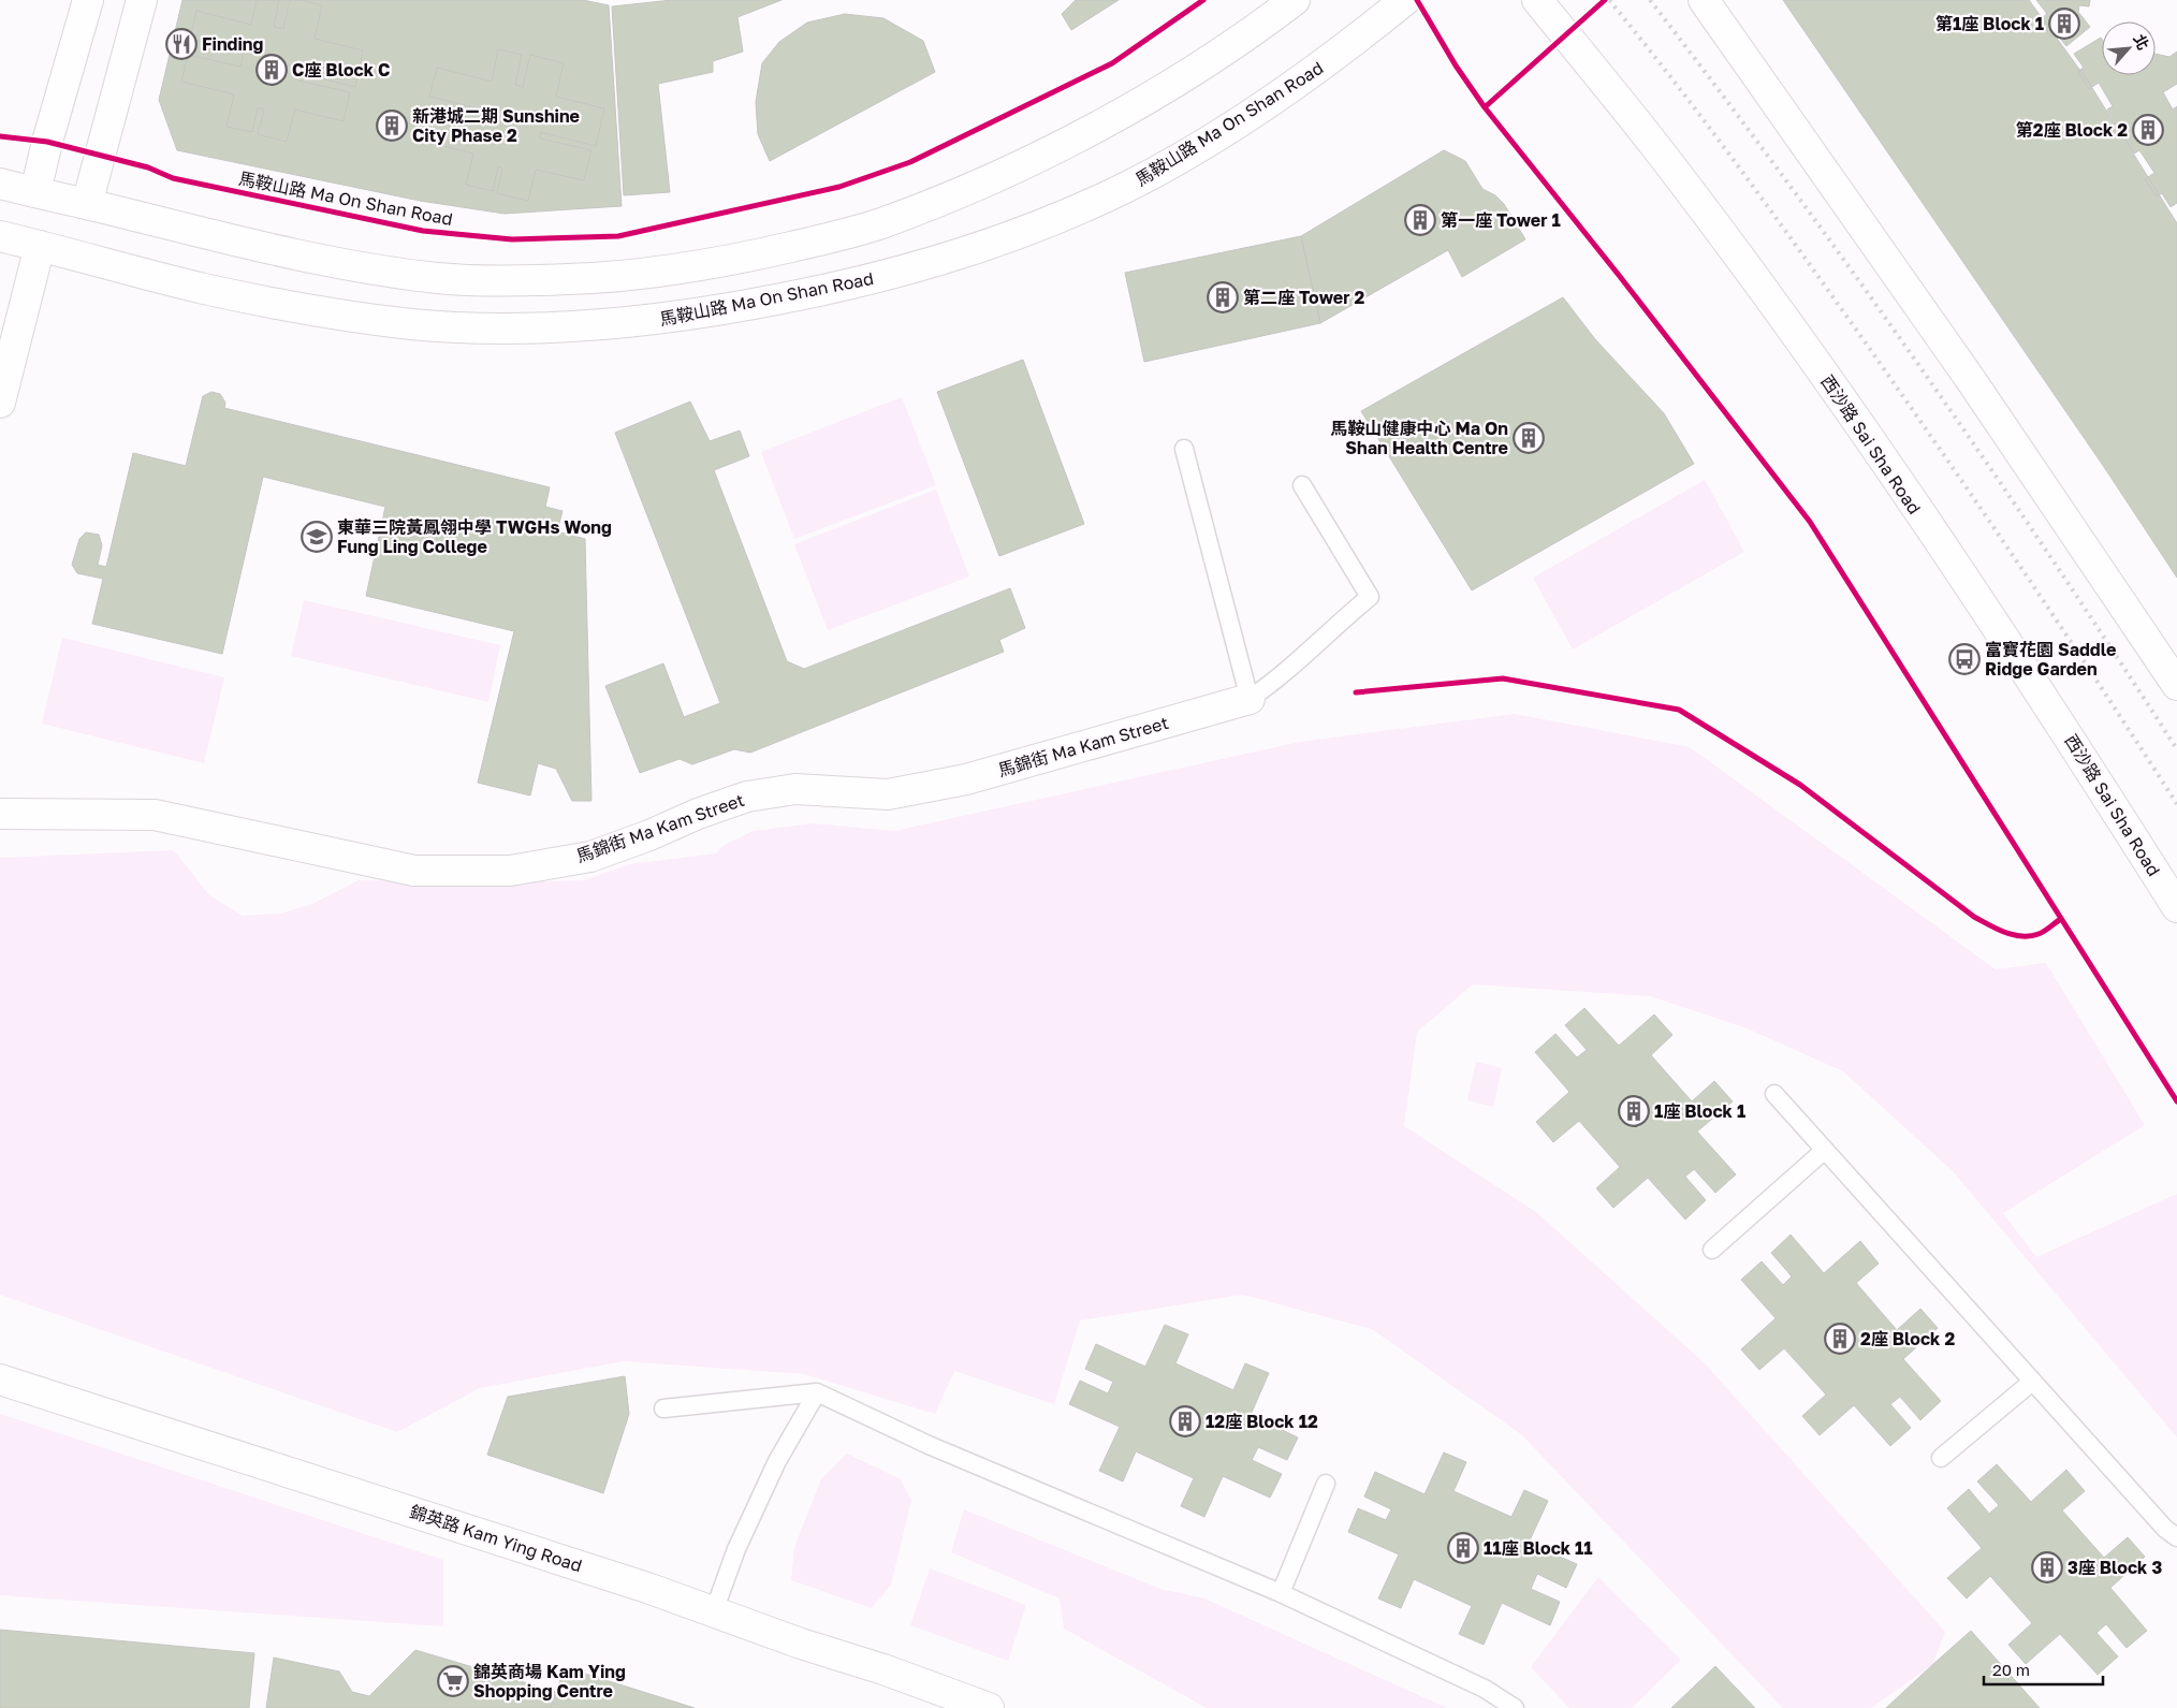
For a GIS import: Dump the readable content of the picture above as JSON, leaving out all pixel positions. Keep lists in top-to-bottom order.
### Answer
{
  "streets": {
    "main road": [
      "馬鞍山路 Ma On Shan Road",
      "西沙路 Sai Sha Road",
      "馬錦街 Ma Kam Street",
      "錦英路 Kam Ying Road"
    ]
  },
  "places": {
    "building": [
      "第1座 Block 1",
      "C座 Block C",
      "新港城二期 Sunshine City Phase 2",
      "第2座 Block 2",
      "第一座 Tower 1",
      "第二座 Tower 2",
      "馬鞍山健康中心 Ma On Shan Health Centre",
      "1座 Block 1",
      "2座 Block 2",
      "12座 Block 12",
      "11座 Block 11",
      "3座 Block 3"
    ],
    "restaurant": ["Finding"],
    "school or university": ["東華三院黃鳳翎中學 TWGHs Wong Fung Ling College"],
    "bus stop": ["富寶花園 Saddle Ridge Garden"],
    "supermarket": ["錦英商場 Kam Ying Shopping Centre"]
  },
  "scale_bar": "20 m",
  "north": "top right"
}
